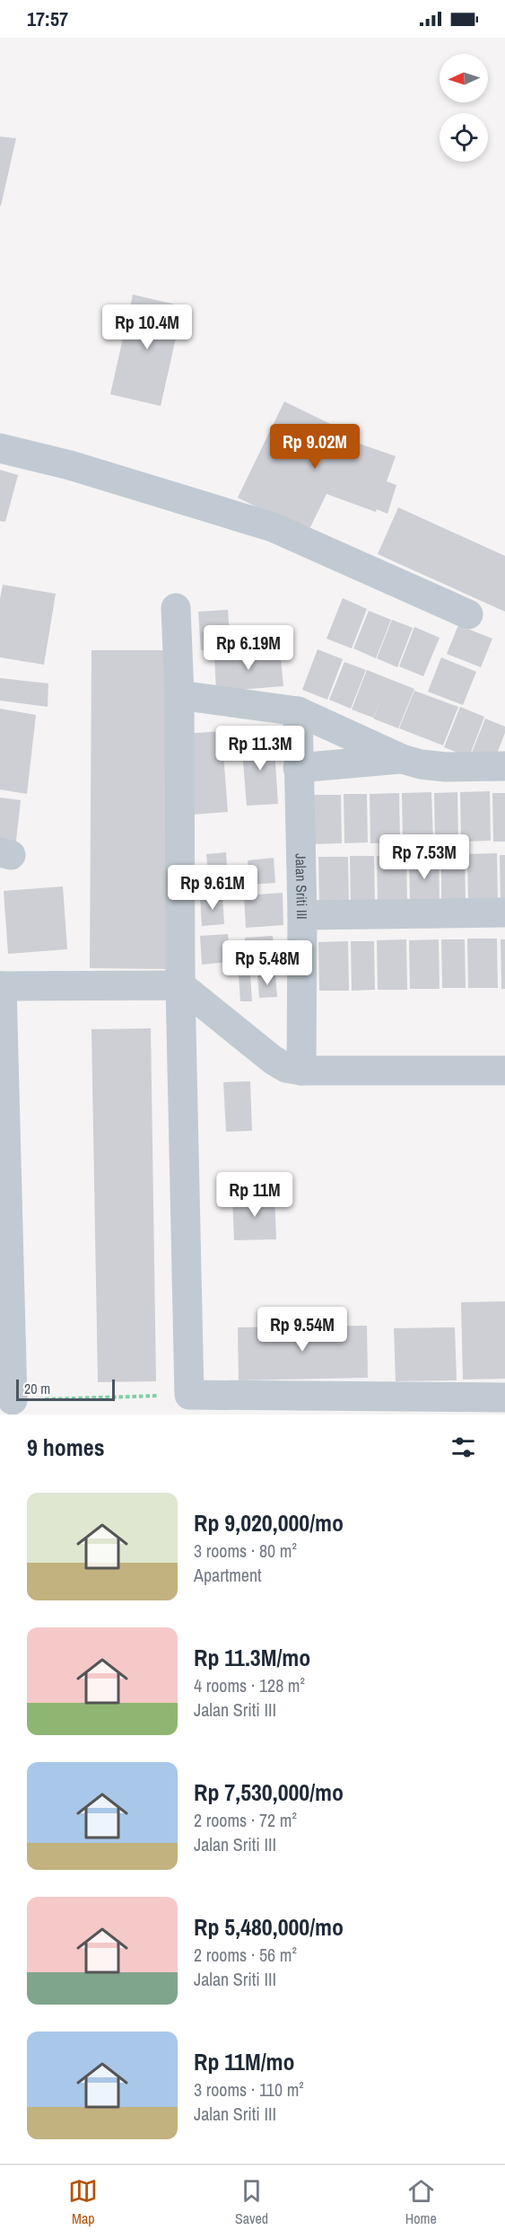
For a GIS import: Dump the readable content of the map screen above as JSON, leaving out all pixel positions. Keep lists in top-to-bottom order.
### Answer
{
  "streets": {
    "street": ["Jalan Sriti III"]
  },
  "scale_bar": "20 m",
  "north": "left",
  "page": {
    "status": "17:57",
    "price": [
      "Rp 10.4M",
      "Rp 9.02M",
      "Rp 6.19M",
      "Rp 11.3M",
      "Rp 7.53M",
      "Rp 9.61M",
      "Rp 5.48M",
      "Rp 11M",
      "Rp 9.54M"
    ],
    "scale": "20 m",
    "heading": "9 homes",
    "list": [
      {
        "name": "Rp 9,020,000/mo",
        "note": "3 rooms · 80 m² · Apartment"
      },
      {
        "name": "Rp 11.3M/mo",
        "note": "4 rooms · 128 m² · Jalan Sriti III"
      },
      {
        "name": "Rp 7,530,000/mo",
        "note": "2 rooms · 72 m² · Jalan Sriti III"
      },
      {
        "name": "Rp 5,480,000/mo",
        "note": "2 rooms · 56 m² · Jalan Sriti III"
      },
      {
        "name": "Rp 11M/mo",
        "note": "3 rooms · 110 m² · Jalan Sriti III"
      }
    ],
    "tabs": ["Map", "Saved", "Home"]
  }
}
